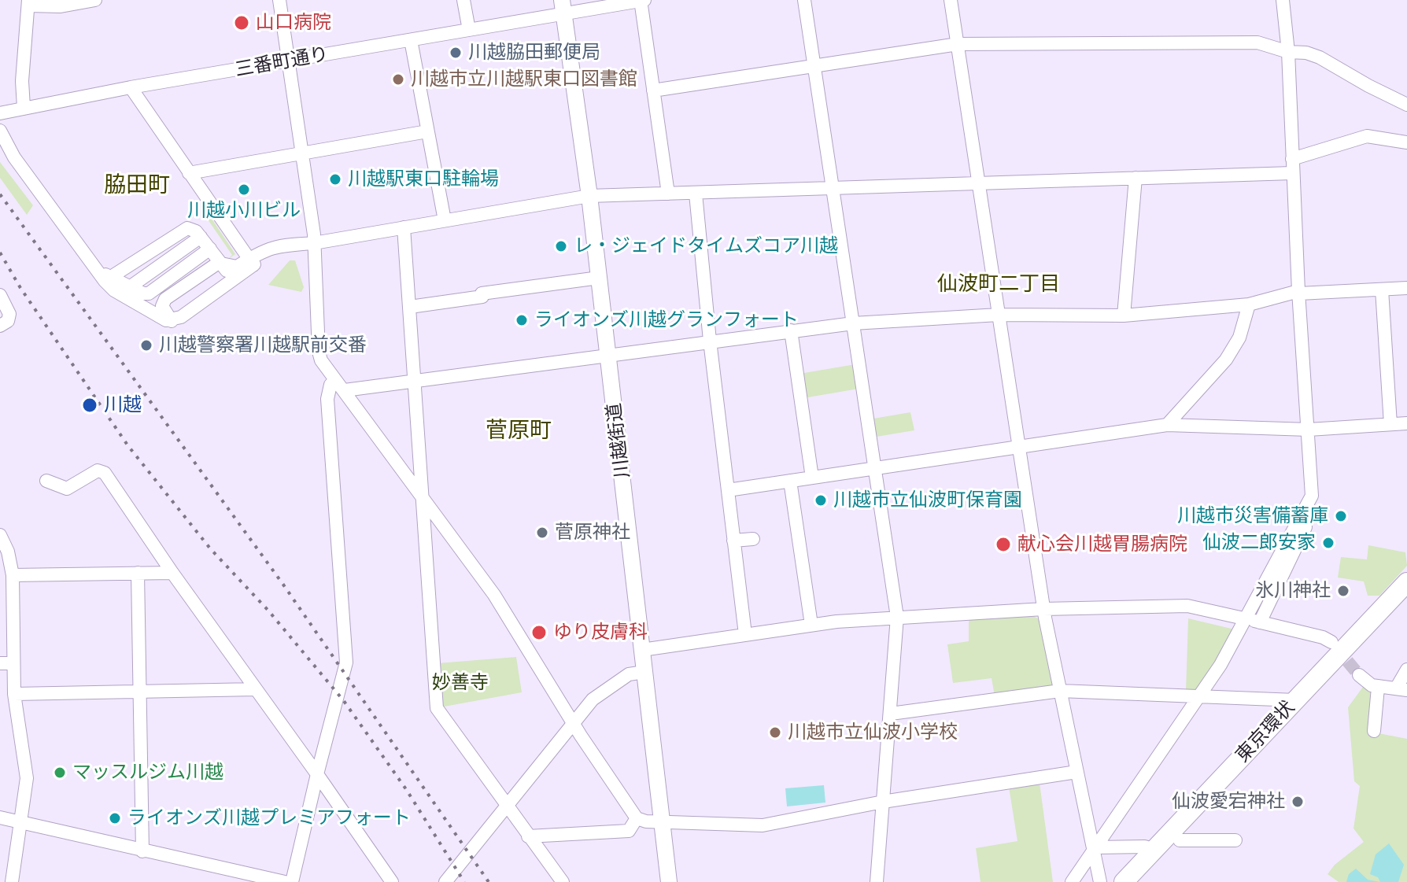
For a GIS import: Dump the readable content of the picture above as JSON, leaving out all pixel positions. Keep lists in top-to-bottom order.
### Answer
{
  "streets": {
    "highway": ["東京環状"],
    "main road": ["川越街道"],
    "street": ["三番町通り"]
  },
  "crossings": [
    ["三番町通り", "川越街道"]
  ],
  "districts": ["脇田町", "仙波町二丁目", "菅原町"],
  "parks": ["妙善寺"],
  "places": [
    "山口病院",
    "川越脇田郵便局",
    "川越市立川越駅東口図書館",
    "川越駅東口駐輪場",
    "川越小川ビル",
    "レ・ジェイドタイムズコア川越",
    "ライオンズ川越グランフォート",
    "川越警察署川越駅前交番",
    "川越",
    "川越市立仙波町保育園",
    "川越市災害備蓄庫",
    "菅原神社",
    "仙波二郎安家",
    "献心会川越胃腸病院",
    "氷川神社",
    "ゆり皮膚科",
    "川越市立仙波小学校",
    "マッスルジム川越",
    "仙波愛宕神社",
    "ライオンズ川越プレミアフォート"
  ]
}
